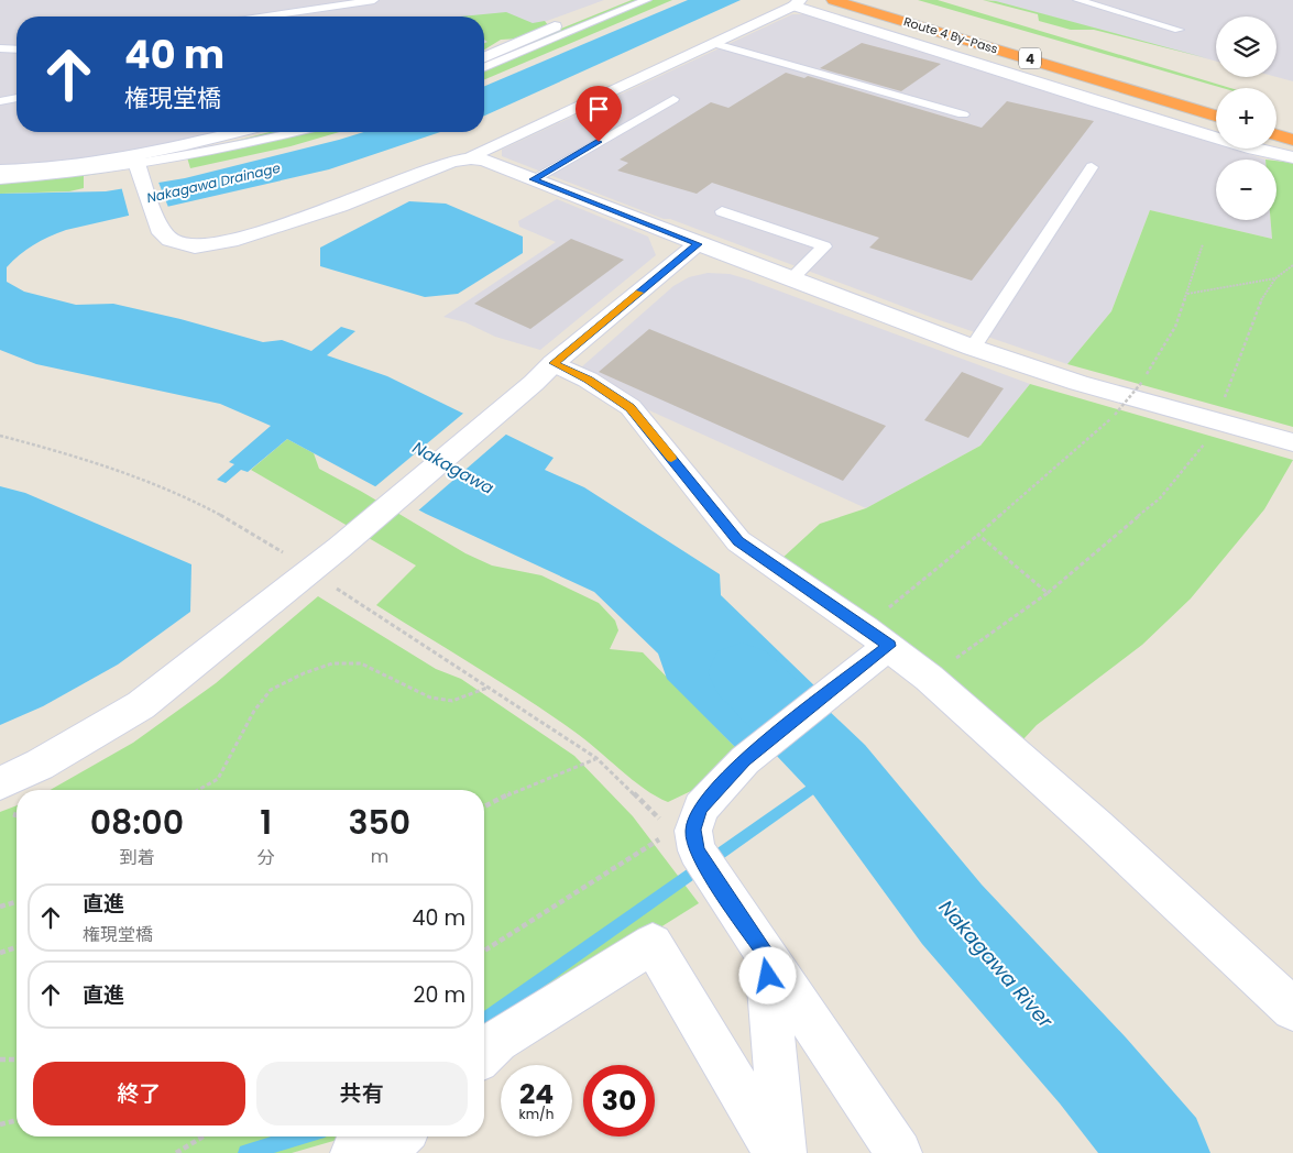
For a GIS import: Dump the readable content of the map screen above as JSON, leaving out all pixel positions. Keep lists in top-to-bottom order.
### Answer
{
  "streets": {
    "highway": ["Route 4 By-Pass", "4"]
  },
  "water": ["Nakagawa Drainage", "Nakagawa", "Nakagawa River"],
  "page": {
    "map_buttons": ["+", "−"],
    "turn": ["40 m", "権現堂橋"],
    "eta": [
      "08:00",
      "到着",
      "1",
      "分",
      "350",
      "m"
    ],
    "list": [
      {
        "name": "直進",
        "note": "権現堂橋",
        "value": "40 m"
      },
      {
        "name": "直進",
        "value": "20 m"
      }
    ],
    "buttons": ["終了", "共有"],
    "speed": "24 km/h",
    "limit": "30"
  }
}
